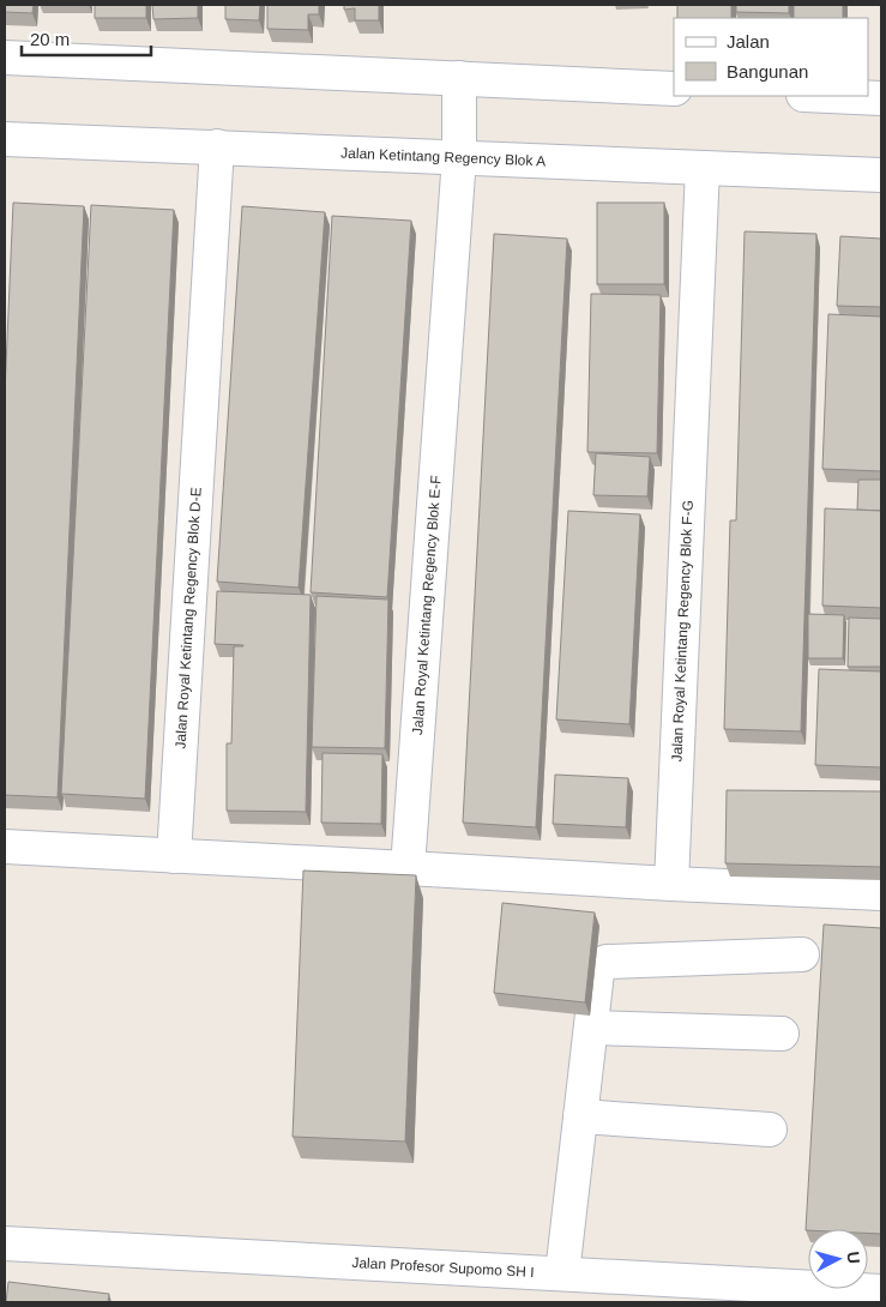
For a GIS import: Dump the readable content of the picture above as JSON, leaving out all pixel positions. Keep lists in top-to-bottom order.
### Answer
{
  "streets": {
    "street": [
      "Jalan Ketintang Regency Blok A",
      "Jalan Royal Ketintang Regency Blok E-F",
      "Jalan Royal Ketintang Regency Blok D-E",
      "Jalan Royal Ketintang Regency Blok F-G",
      "Jalan Profesor Supomo SH I"
    ]
  },
  "crossings": [
    ["Jalan Ketintang Regency Blok A", "Jalan Royal Ketintang Regency Blok E-F"],
    ["Jalan Ketintang Regency Blok A", "Jalan Royal Ketintang Regency Blok D-E"],
    ["Jalan Ketintang Regency Blok A", "Jalan Royal Ketintang Regency Blok F-G"]
  ],
  "legend": ["Jalan", "Bangunan"],
  "scale_bar": "20 m",
  "north": "right"
}
